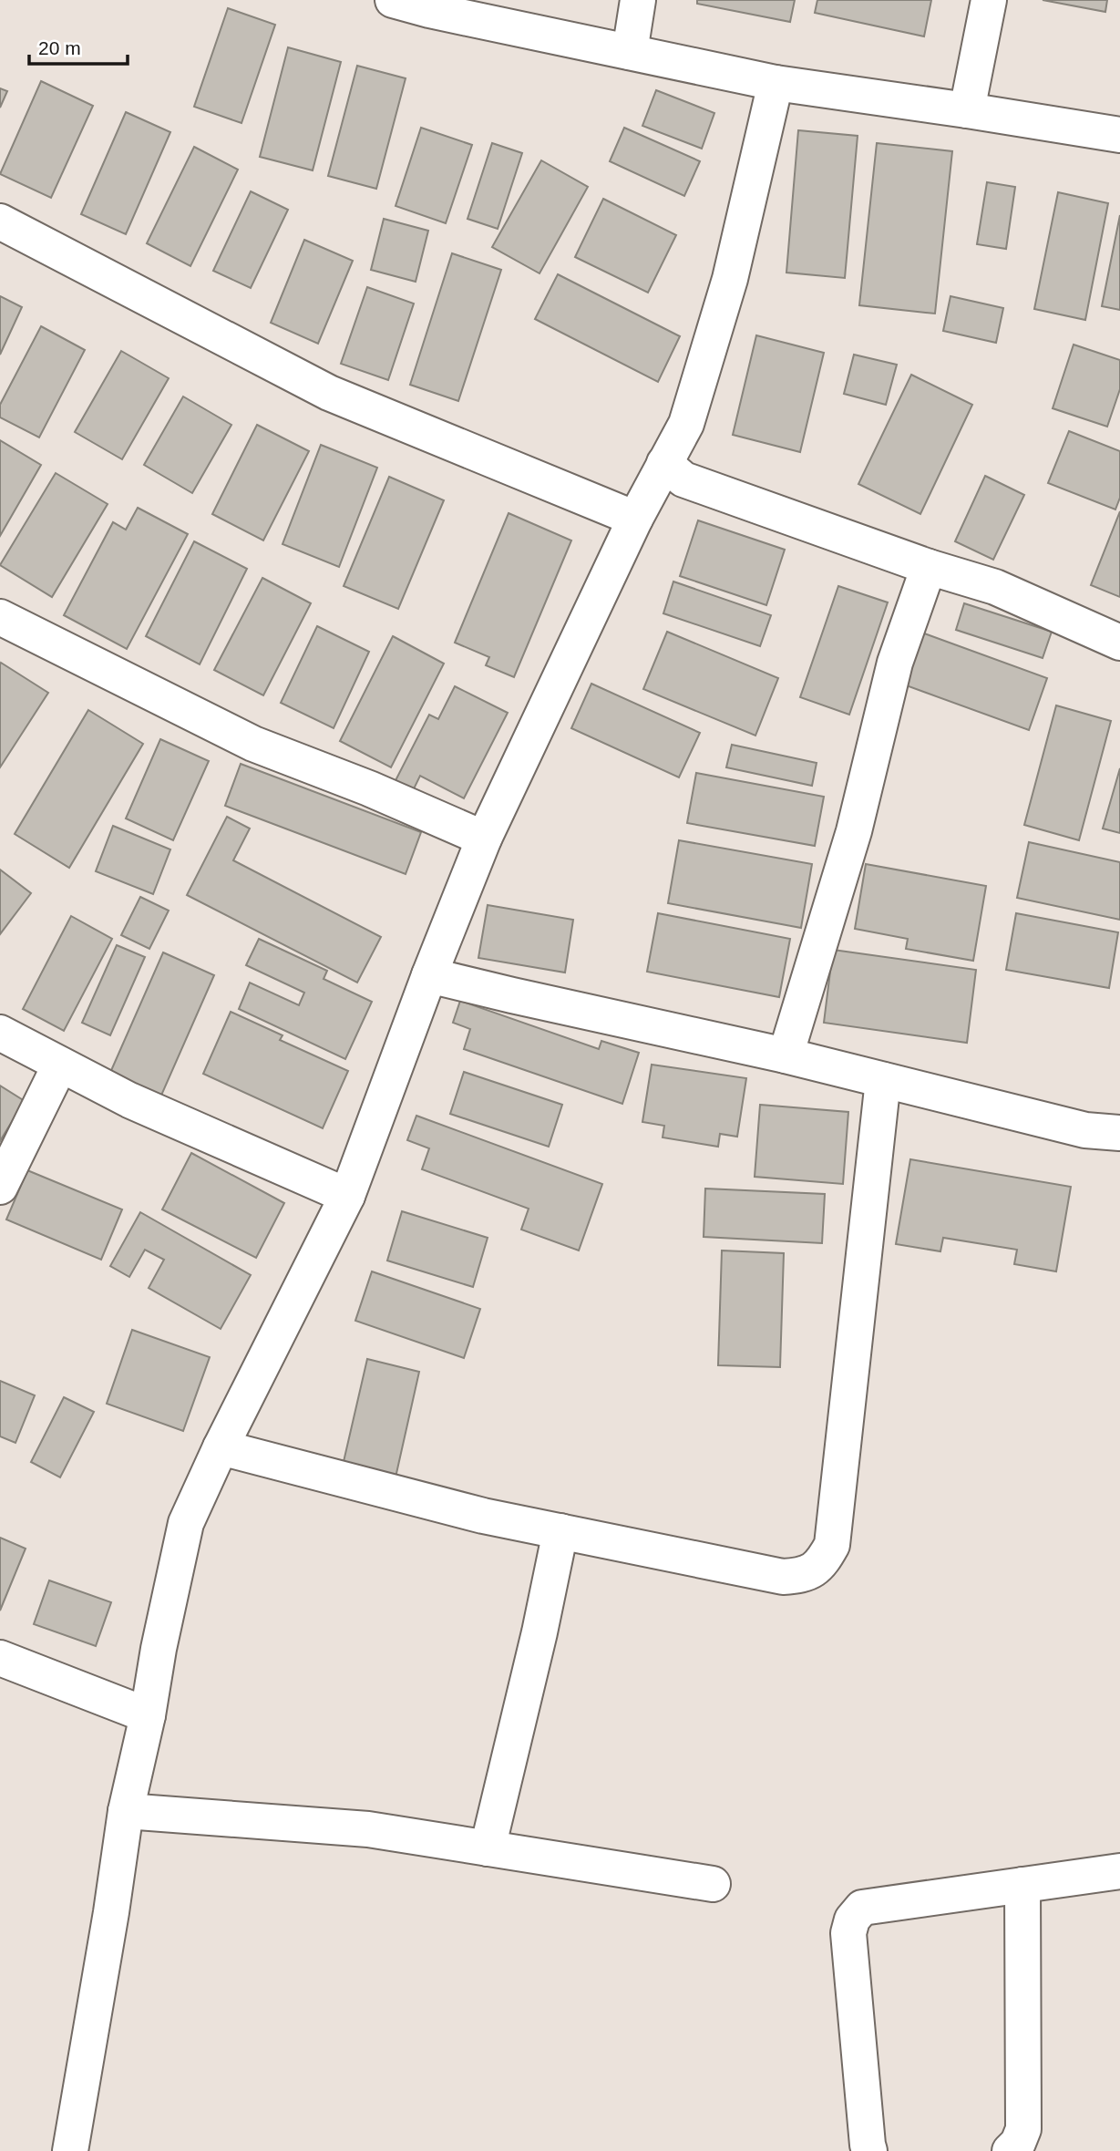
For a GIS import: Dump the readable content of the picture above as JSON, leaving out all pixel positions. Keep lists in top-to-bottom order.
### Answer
{
  "scale_bar": "20 m"
}
